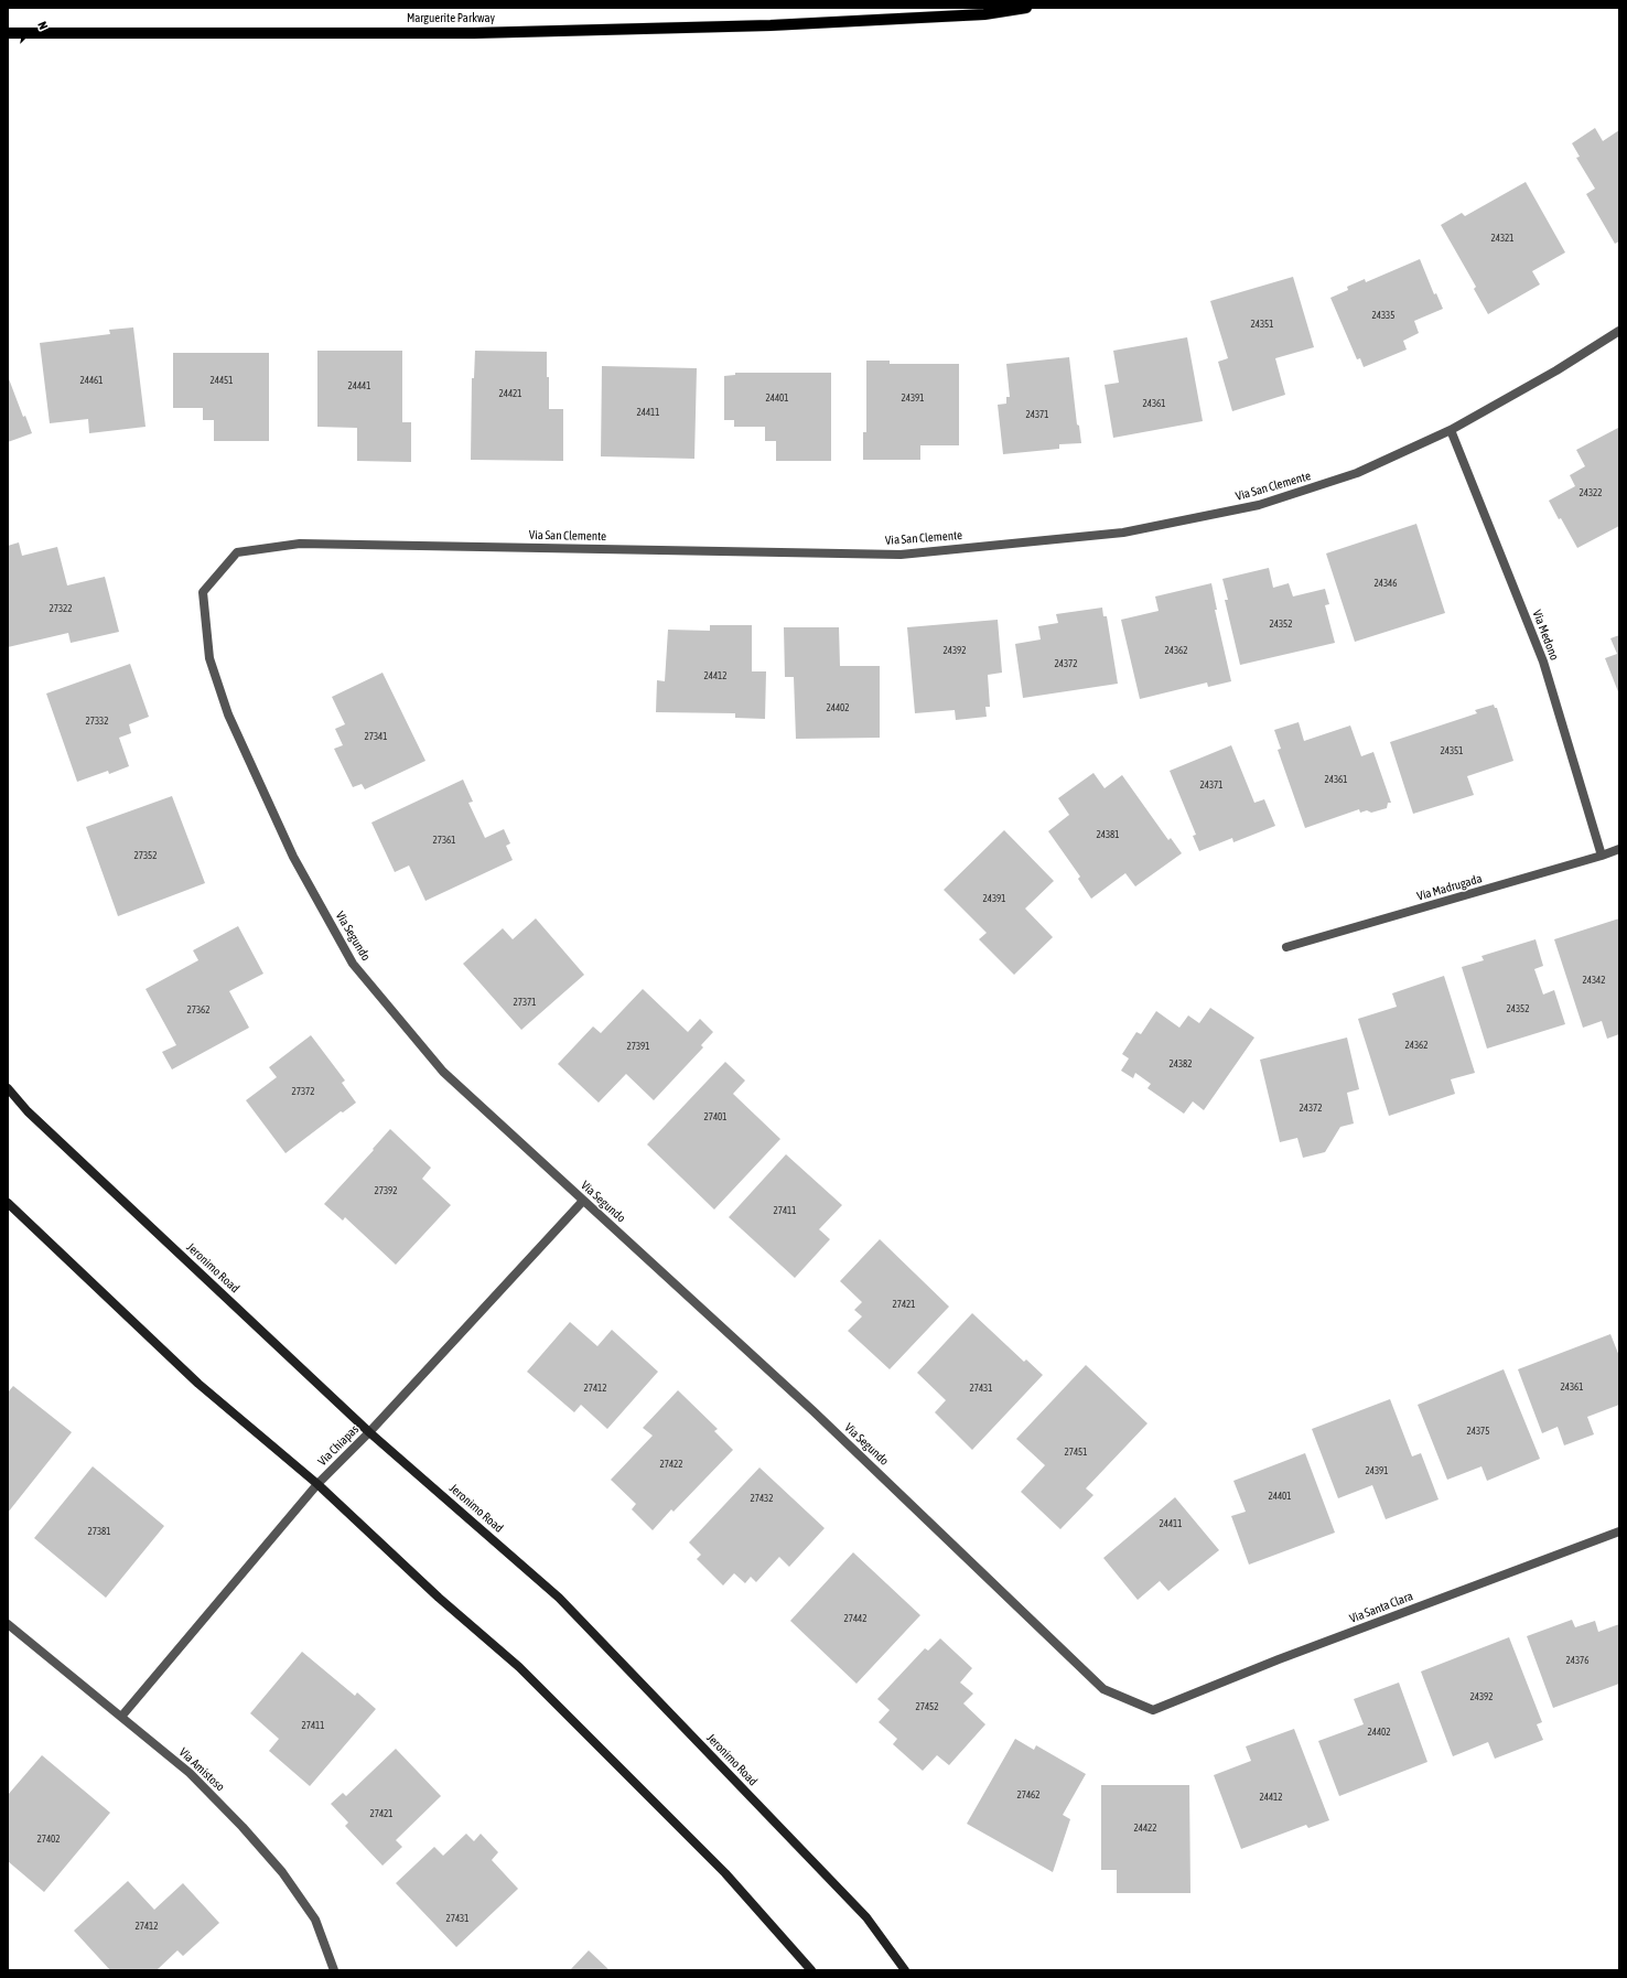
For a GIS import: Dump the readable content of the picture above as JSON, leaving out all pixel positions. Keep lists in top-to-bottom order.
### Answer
{
  "streets": {
    "main road": ["Marguerite Parkway", "Jeronimo Road"],
    "street": [
      "Via San Clemente",
      "Via Medono",
      "Via Madrugada",
      "Via Segundo",
      "Via Chiapas",
      "Via Santa Clara",
      "Via Amistoso"
    ]
  },
  "crossings": [
    ["Via San Clemente", "Via Medono"],
    ["Via San Clemente", "Via Segundo"],
    ["Via Medono", "Via Madrugada"],
    ["Via Segundo", "Via Chiapas"],
    ["Via Segundo", "Via Santa Clara"],
    ["Jeronimo Road", "Via Chiapas"],
    ["Via Chiapas", "Via Amistoso"]
  ],
  "house_numbers": [
    "24321",
    "24335",
    "24351",
    "24461",
    "24451",
    "24441",
    "24421",
    "24401",
    "24391",
    "24361",
    "24411",
    "24371",
    "24322",
    "24346",
    "27322",
    "24352",
    "24392",
    "24362",
    "24372",
    "24412",
    "24402",
    "27332",
    "27341",
    "24351",
    "24361",
    "24371",
    "24381",
    "27361",
    "27352",
    "24391",
    "24342",
    "27371",
    "24352",
    "27362",
    "24362",
    "27391",
    "24382",
    "27372",
    "24372",
    "27401",
    "27392",
    "27411",
    "27421",
    "24361",
    "27412",
    "27431",
    "24375",
    "27451",
    "27422",
    "24391",
    "24401",
    "27432",
    "24411",
    "27381",
    "27442",
    "24376",
    "24392",
    "27452",
    "27411",
    "24402",
    "27462",
    "24412",
    "27421",
    "24422",
    "27402",
    "27431",
    "27412"
  ],
  "north": "top right"
}
